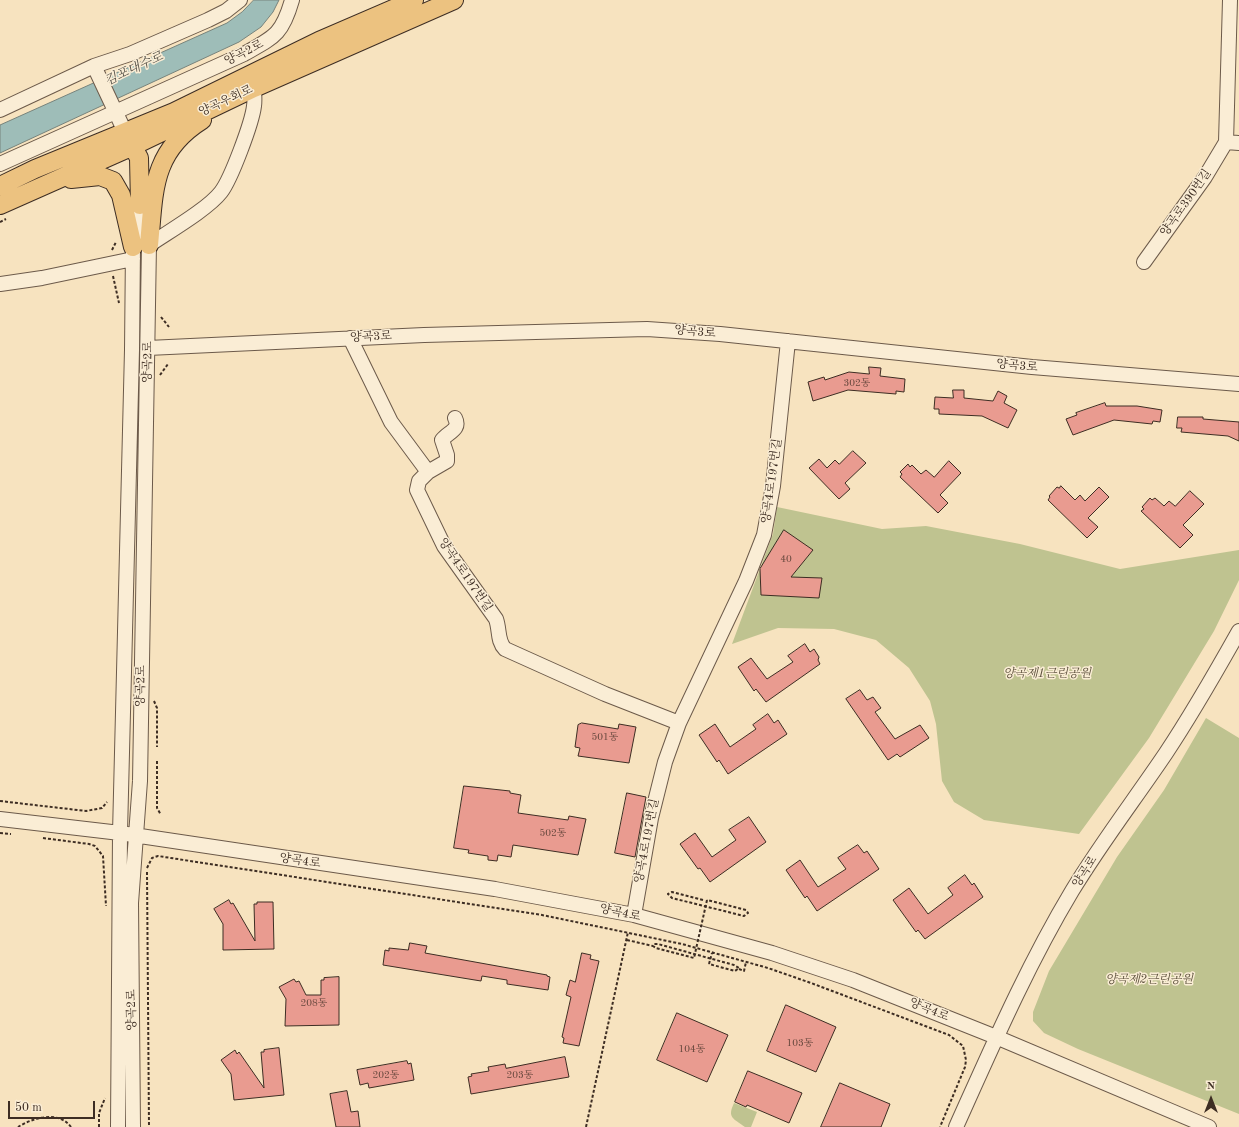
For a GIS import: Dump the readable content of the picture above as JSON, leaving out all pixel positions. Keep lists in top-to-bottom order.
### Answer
{
  "streets": {
    "main road": ["양곡2로", "양곡우회로"],
    "street": [
      "양곡로390번길",
      "양곡3로",
      "양곡4로197번길",
      "양곡4로",
      "양곡로"
    ]
  },
  "crossings": [
    ["양곡2로", "양곡우회로"],
    ["양곡2로", "양곡3로"],
    ["양곡2로", "양곡4로"],
    ["양곡3로", "양곡4로197번길"],
    ["양곡4로197번길", "양곡4로"],
    ["양곡4로", "양곡로"]
  ],
  "water": ["김포대수로"],
  "parks": ["양곡제1근린공원", "양곡제2근린공원"],
  "house_numbers": [
    "302동",
    "40",
    "501동",
    "502동",
    "208동",
    "103동",
    "104동",
    "202동",
    "203동"
  ],
  "scale_bar": "50 m",
  "north": "top"
}
